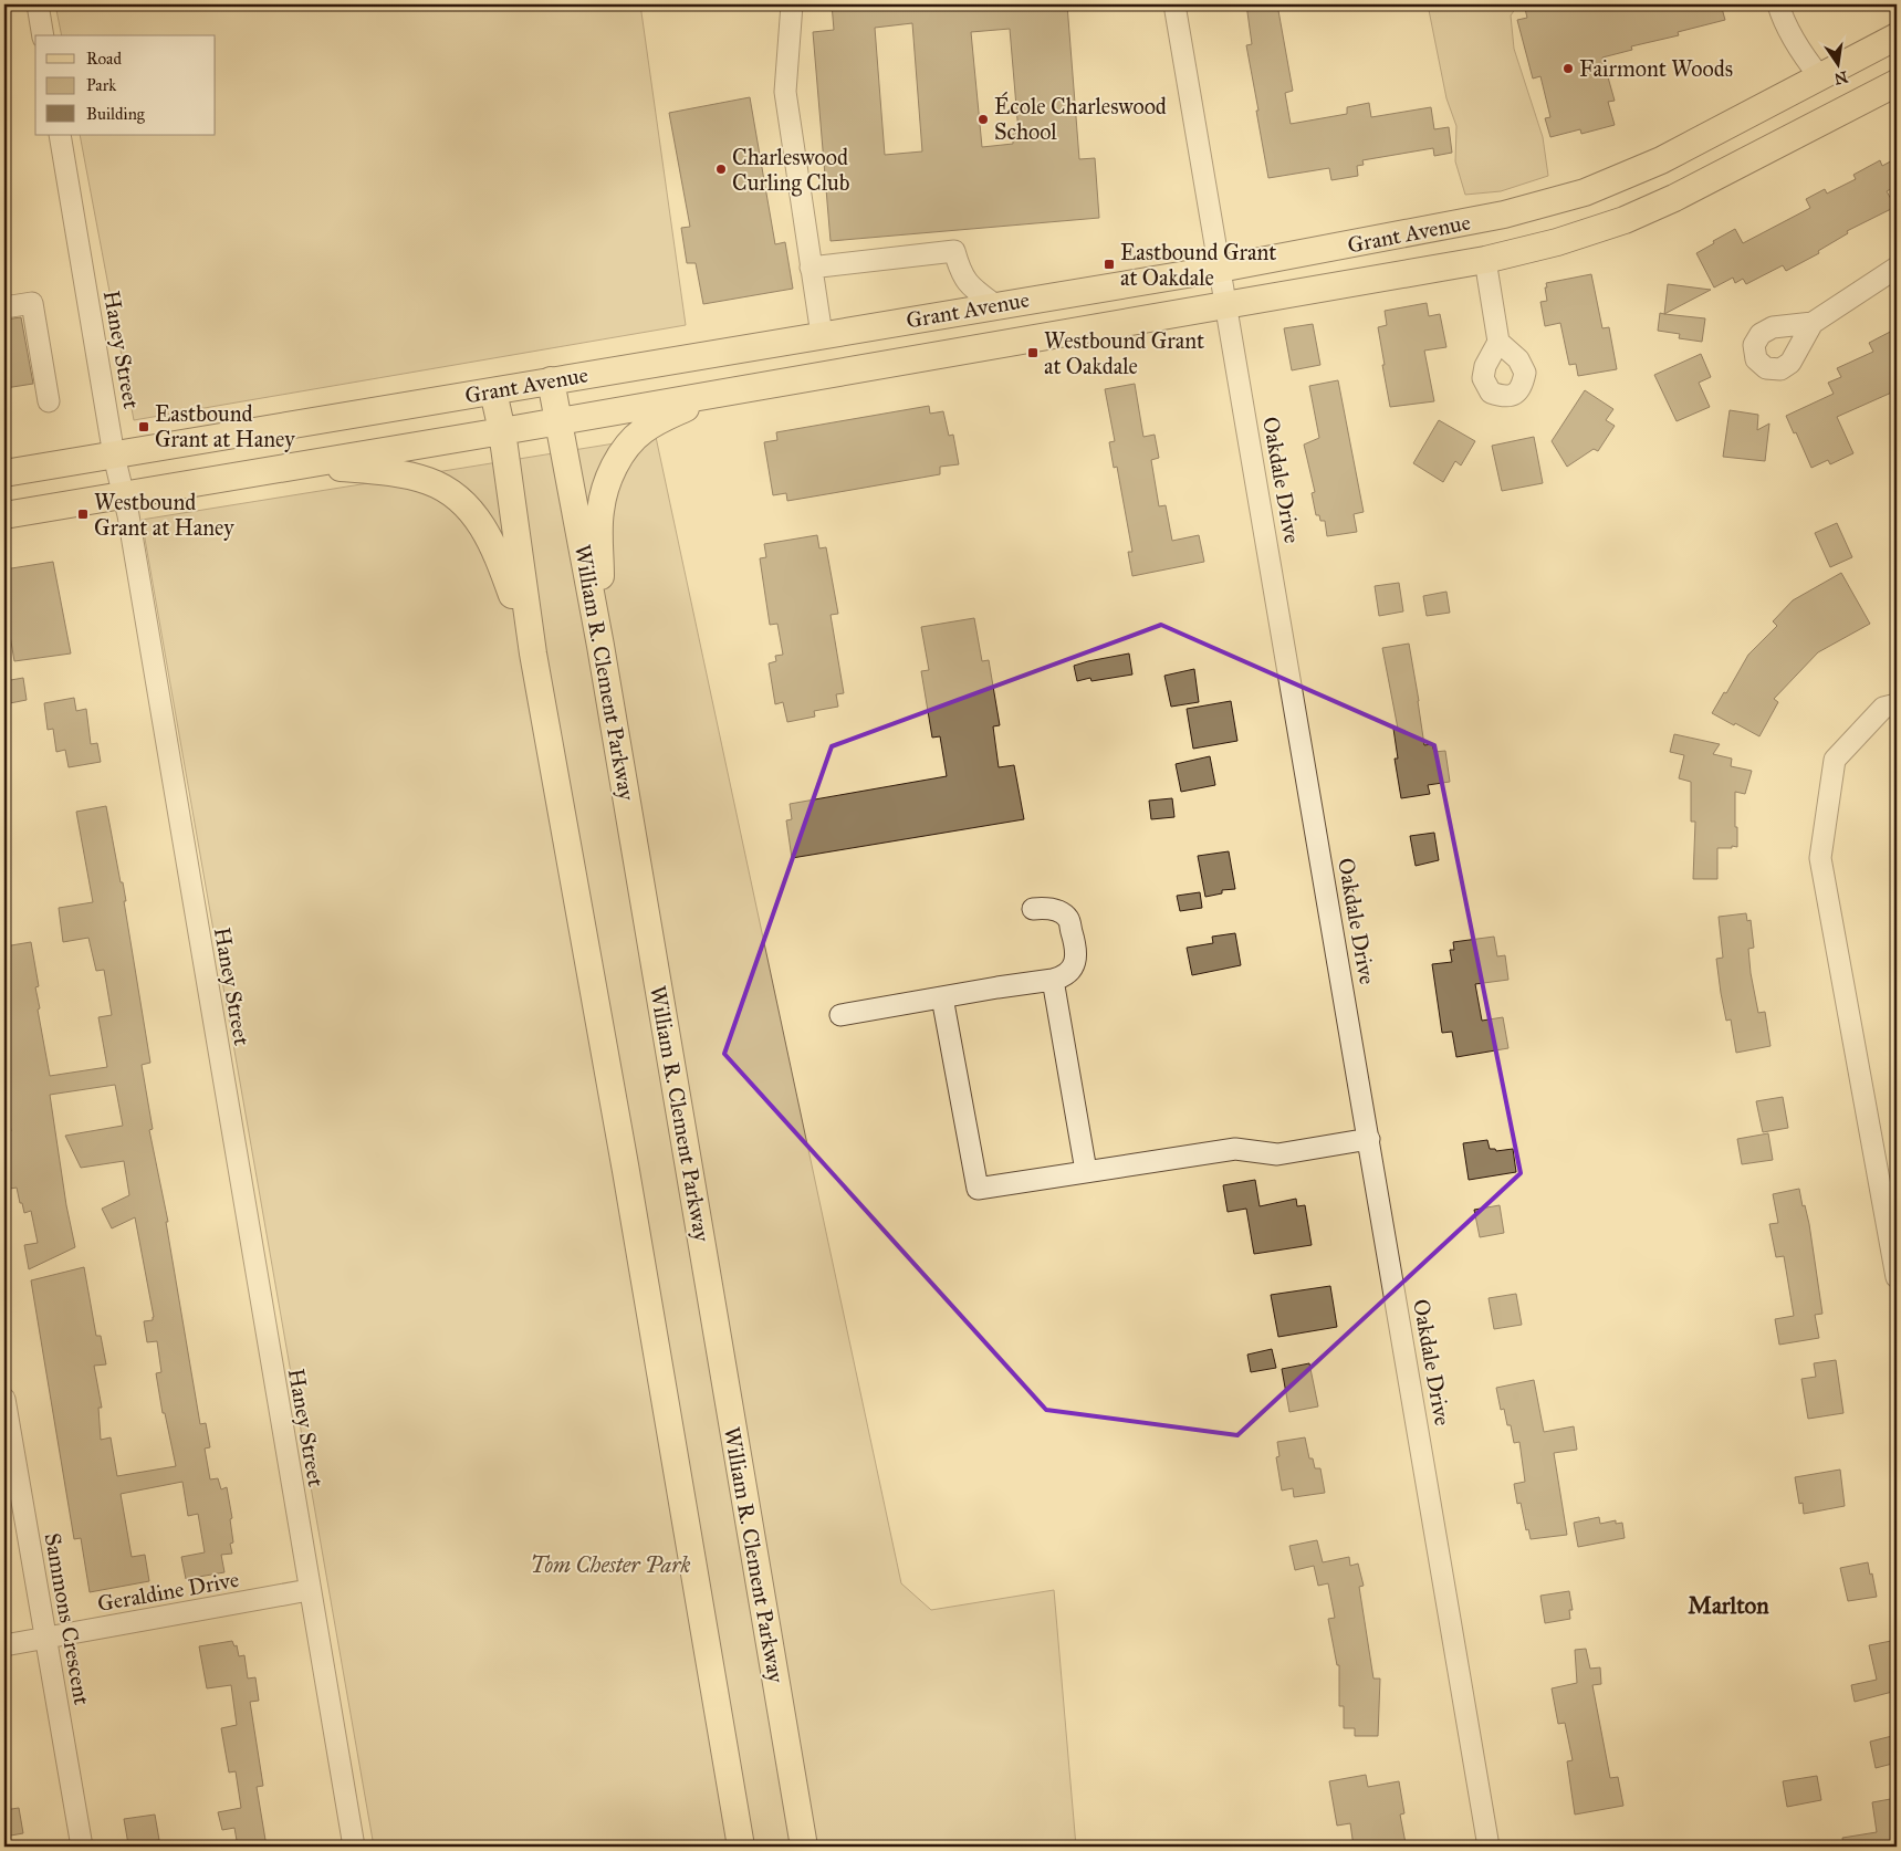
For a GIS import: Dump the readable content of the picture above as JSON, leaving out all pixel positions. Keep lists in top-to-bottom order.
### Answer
{
  "streets": {
    "main road": ["Grant Avenue", "William R. Clement Parkway"],
    "street": [
      "Haney Street",
      "Oakdale Drive",
      "Geraldine Drive",
      "Sammons Crescent"
    ]
  },
  "crossings": [
    ["Grant Avenue", "Haney Street"],
    ["Grant Avenue", "Oakdale Drive"],
    ["Grant Avenue", "William R. Clement Parkway"],
    ["Haney Street", "Geraldine Drive"],
    ["Geraldine Drive", "Sammons Crescent"]
  ],
  "districts": ["Marlton"],
  "parks": ["Tom Chester Park"],
  "places": {
    "other": ["Fairmont Woods", "École Charleswood School", "Charleswood Curling Club"],
    "transit": [
      "Eastbound Grant at Oakdale",
      "Westbound Grant at Oakdale",
      "Eastbound Grant at Haney",
      "Westbound Grant at Haney"
    ]
  },
  "legend": ["Road", "Park", "Building"],
  "north": "bottom"
}
